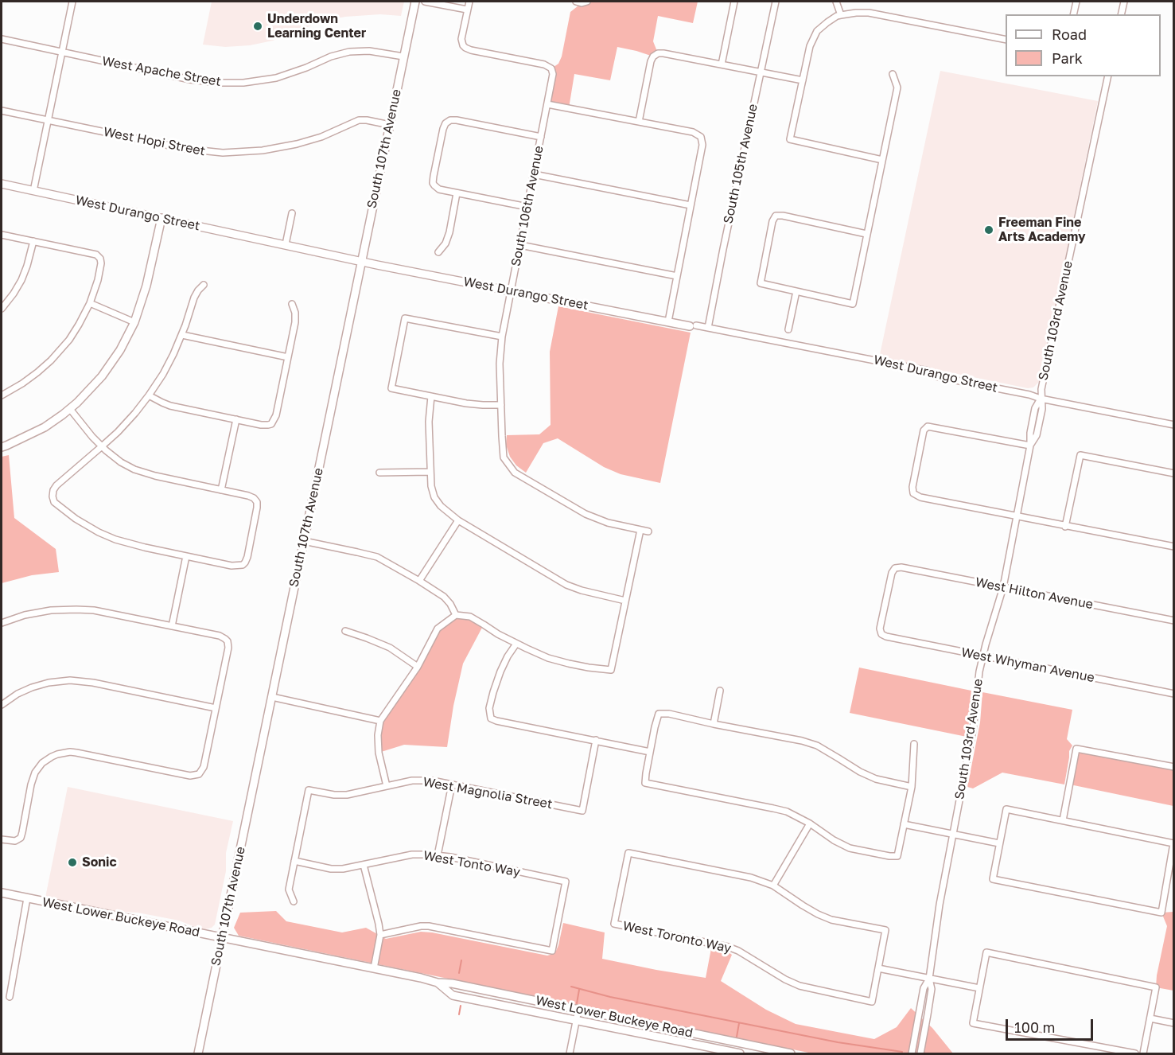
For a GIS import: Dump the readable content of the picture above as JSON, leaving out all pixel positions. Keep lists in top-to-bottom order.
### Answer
{
  "streets": {
    "main road": ["South 107th Avenue", "West Durango Street", "West Lower Buckeye Road"],
    "street": [
      "West Apache Street",
      "West Hopi Street",
      "South 105th Avenue",
      "South 106th Avenue",
      "South 103rd Avenue",
      "West Hilton Avenue",
      "West Whyman Avenue",
      "West Magnolia Street",
      "West Tonto Way",
      "West Toronto Way"
    ]
  },
  "crossings": [
    ["West Apache Street", "South 107th Avenue"],
    ["West Hopi Street", "South 107th Avenue"],
    ["South 107th Avenue", "West Durango Street"],
    ["South 107th Avenue", "West Lower Buckeye Road"],
    ["South 105th Avenue", "West Durango Street"],
    ["South 106th Avenue", "West Durango Street"],
    ["West Durango Street", "South 103rd Avenue"],
    ["South 103rd Avenue", "West Hilton Avenue"],
    ["South 103rd Avenue", "West Whyman Avenue"],
    ["West Hilton Avenue", "West Whyman Avenue"],
    ["West Magnolia Street", "West Tonto Way"]
  ],
  "places": ["Underdown Learning Center", "Freeman Fine Arts Academy", "Sonic"],
  "legend": ["Road", "Park"],
  "scale_bar": "100 m"
}
